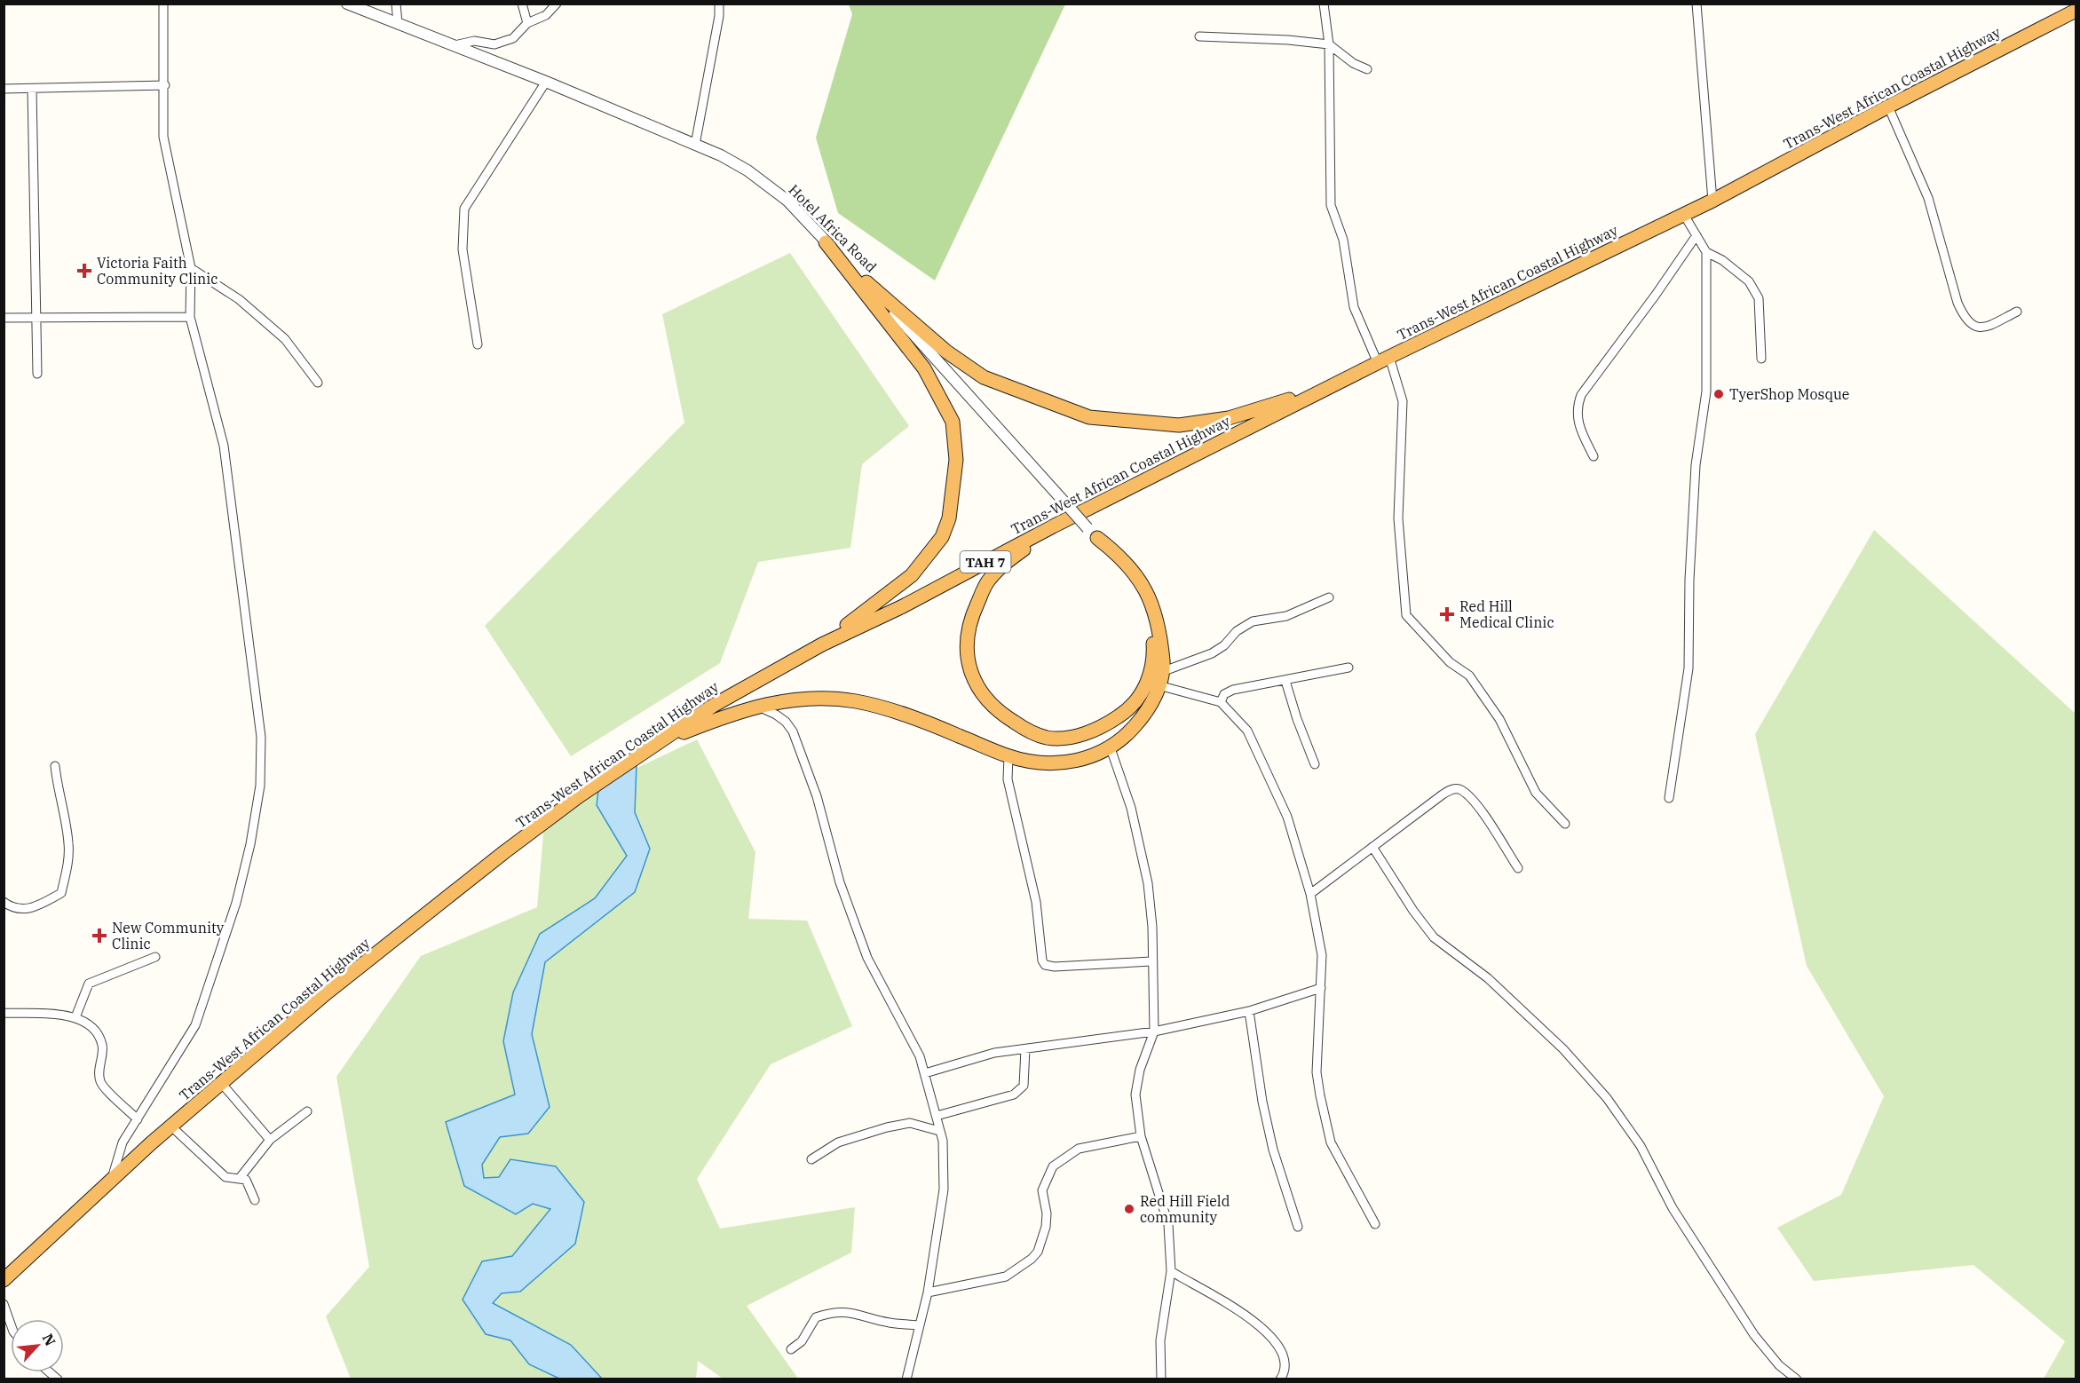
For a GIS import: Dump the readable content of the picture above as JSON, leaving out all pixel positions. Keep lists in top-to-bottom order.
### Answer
{
  "streets": {
    "highway": ["Trans-West African Coastal Highway", "TAH 7"],
    "street": ["Hotel Africa Road"]
  },
  "places": {
    "health": ["Victoria Faith Community Clinic", "Red Hill Medical Clinic", "New Community Clinic"],
    "other": ["TyerShop Mosque", "Red Hill Field community"]
  },
  "north": "top right"
}
